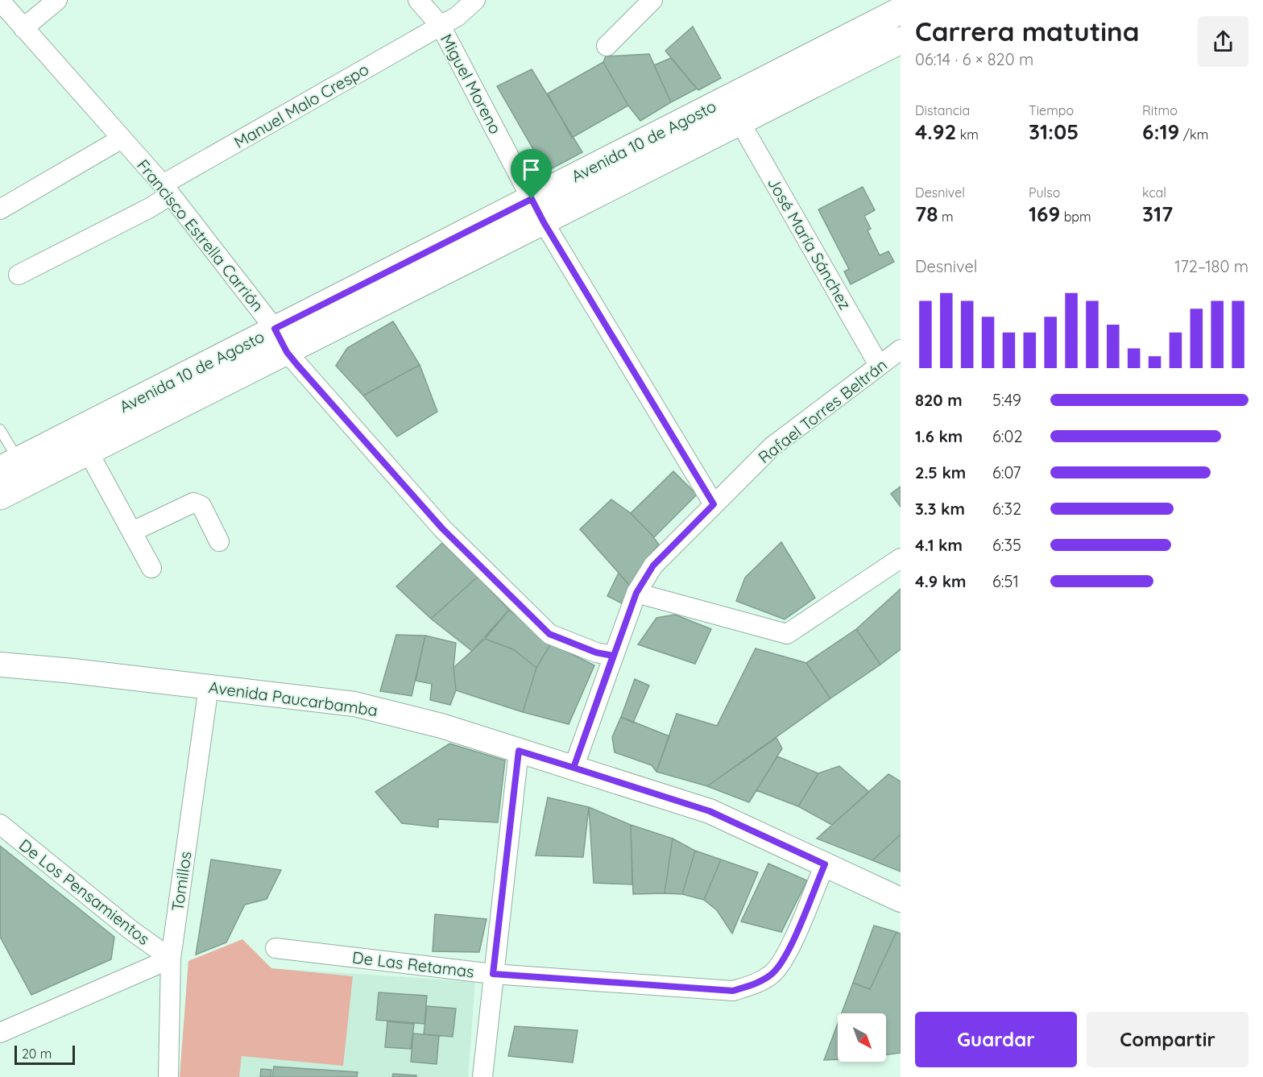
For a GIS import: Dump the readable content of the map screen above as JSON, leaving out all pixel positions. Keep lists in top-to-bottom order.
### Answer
{
  "streets": {
    "main road": ["Avenida 10 de Agosto"],
    "street": [
      "Miguel Moreno",
      "Manuel Malo Crespo",
      "Francisco Estrella Carrión",
      "José María Sánchez",
      "Rafael Torres Beltrán",
      "Avenida Paucarbamba",
      "Tomillos",
      "De Los Pensamientos",
      "De Las Retamas"
    ]
  },
  "crossings": [
    ["Miguel Moreno", "Manuel Malo Crespo"],
    ["Miguel Moreno", "Avenida 10 de Agosto"],
    ["Miguel Moreno", "Rafael Torres Beltrán"],
    ["Manuel Malo Crespo", "Francisco Estrella Carrión"],
    ["Avenida 10 de Agosto", "Francisco Estrella Carrión"],
    ["Avenida 10 de Agosto", "José María Sánchez"],
    ["Francisco Estrella Carrión", "Rafael Torres Beltrán"],
    ["José María Sánchez", "Rafael Torres Beltrán"],
    ["Rafael Torres Beltrán", "Avenida Paucarbamba"],
    ["Avenida Paucarbamba", "Tomillos"],
    ["Avenida Paucarbamba", "De Las Retamas"],
    ["Tomillos", "De Los Pensamientos"]
  ],
  "scale_bar": "20 m",
  "north": "bottom right",
  "page": {
    "heading": ["Carrera matutina", "06:14 · 6 × 820 m"],
    "stats": [
      ["Distancia", "4.92 km"],
      ["Tiempo", "31:05"],
      ["Ritmo", "6:19 /km"],
      ["Desnivel", "78 m"],
      ["Pulso", "169 bpm"],
      ["kcal", "317"]
    ],
    "chart": ["Desnivel", "172–180 m"],
    "list": [
      {
        "name": "820 m",
        "note": "5:49"
      },
      {
        "name": "1.6 km",
        "note": "6:02"
      },
      {
        "name": "2.5 km",
        "note": "6:07"
      },
      {
        "name": "3.3 km",
        "note": "6:32"
      },
      {
        "name": "4.1 km",
        "note": "6:35"
      },
      {
        "name": "4.9 km",
        "note": "6:51"
      }
    ],
    "buttons": ["Guardar", "Compartir"],
    "scale": "20 m"
  }
}
